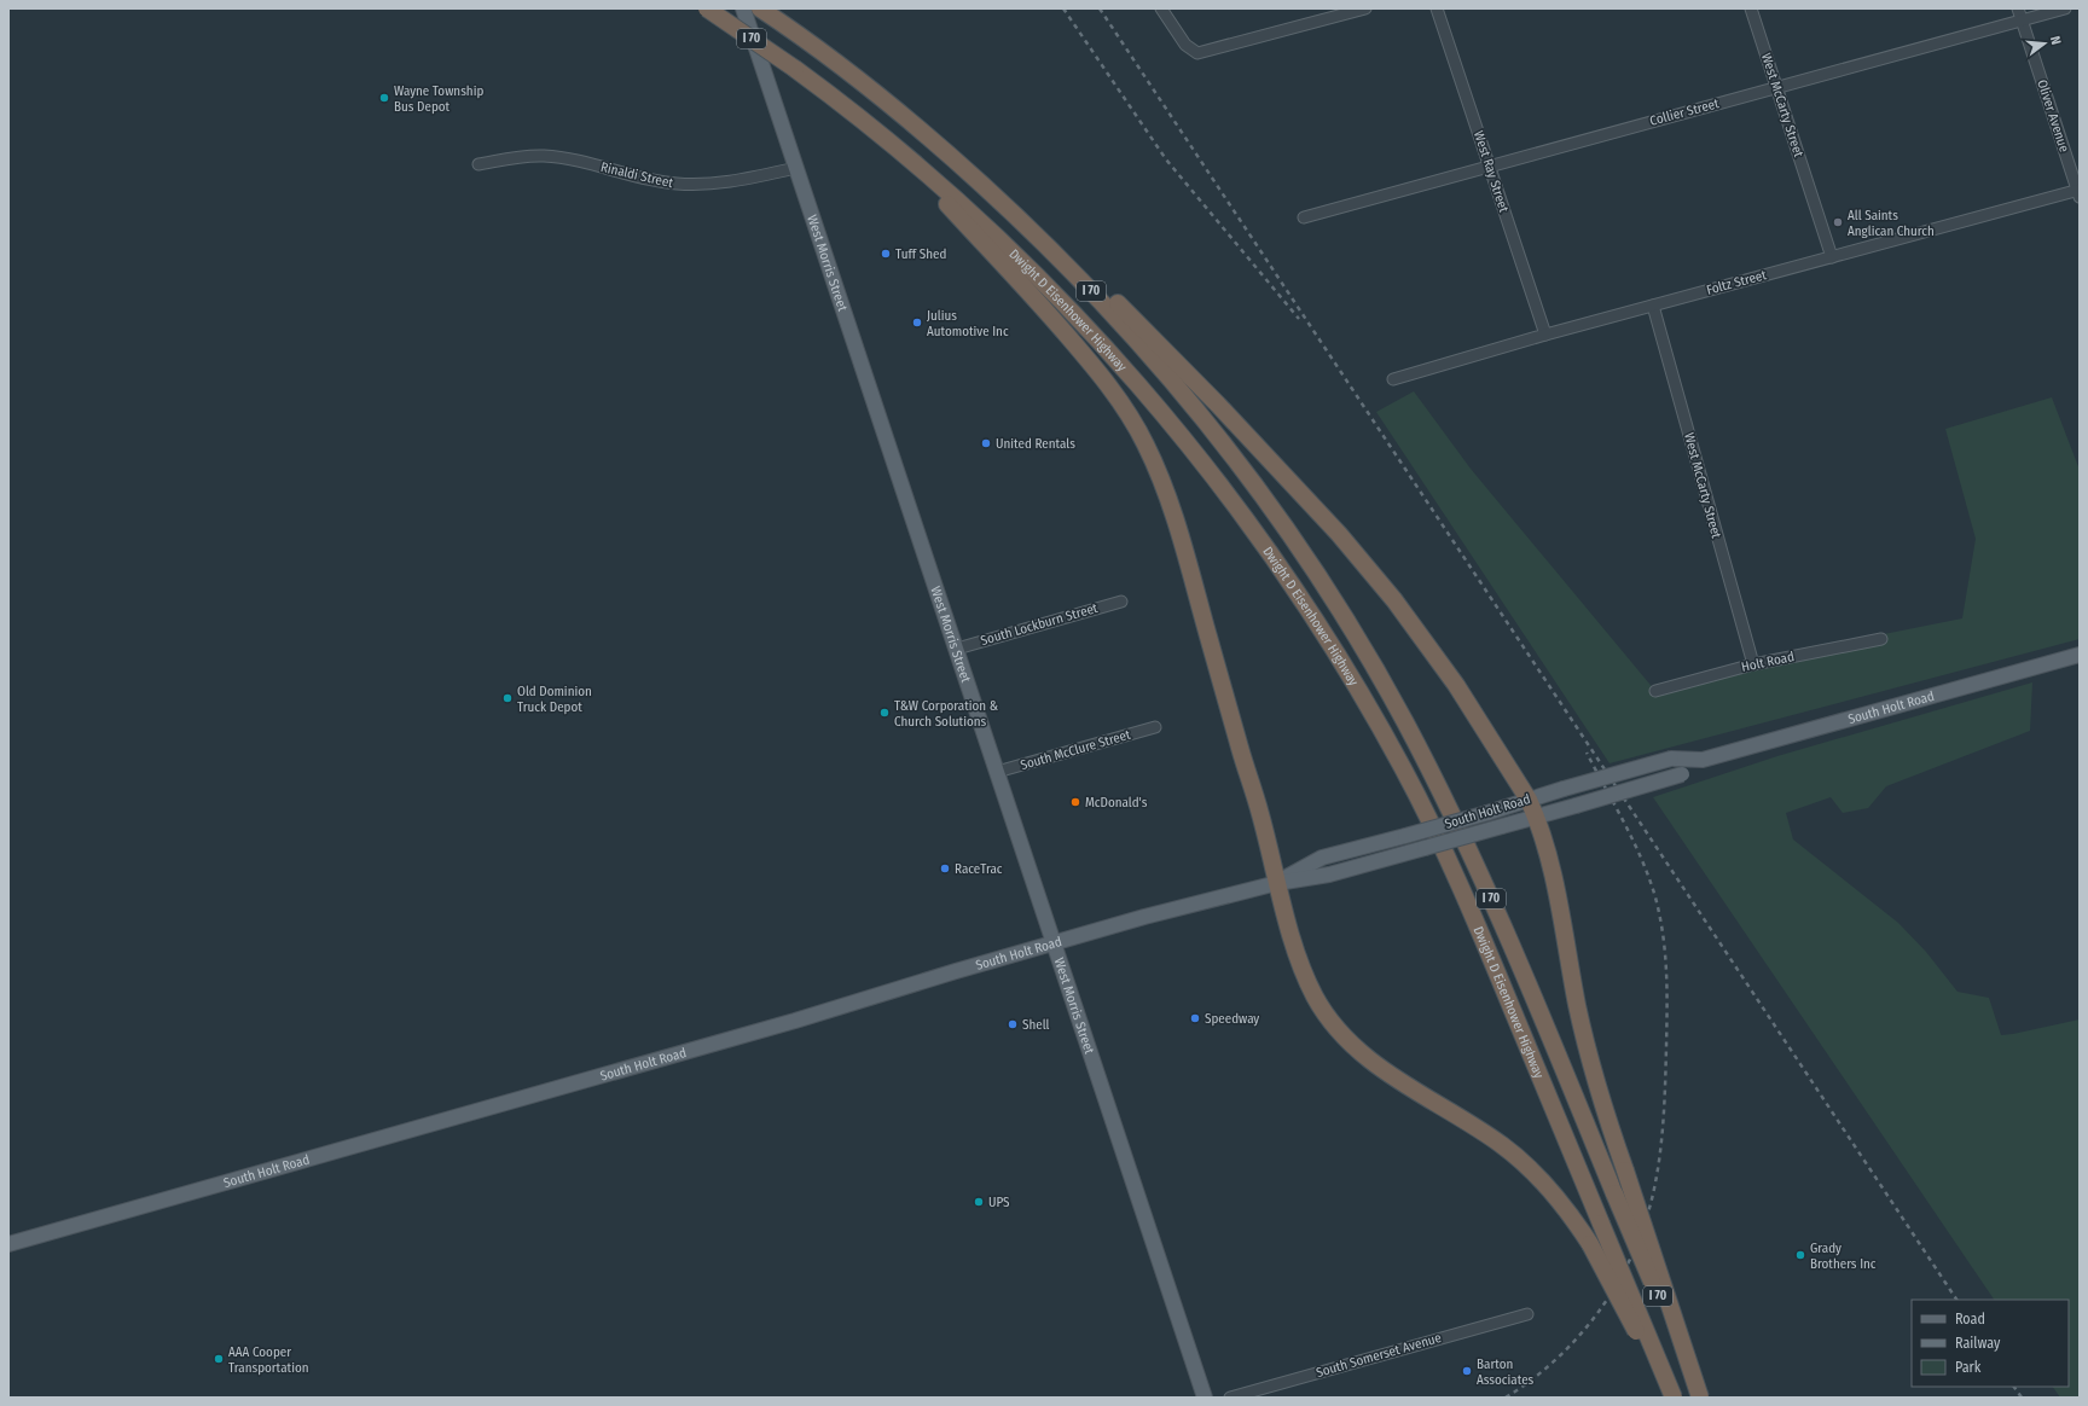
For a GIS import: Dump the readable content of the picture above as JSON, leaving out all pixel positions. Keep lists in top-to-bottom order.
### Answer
{
  "streets": {
    "highway": ["I 70", "Dwight D Eisenhower Highway"],
    "main road": ["West Morris Street", "South Holt Road"],
    "street": [
      "West McCarty Street",
      "Collier Street",
      "Oliver Avenue",
      "West Ray Street",
      "Rinaldi Street",
      "Foltz Street",
      "South Lockburn Street",
      "Holt Road",
      "South McClure Street",
      "South Somerset Avenue"
    ]
  },
  "crossings": [
    ["West McCarty Street", "Collier Street"],
    ["West McCarty Street", "Foltz Street"],
    ["West McCarty Street", "Holt Road"],
    ["Collier Street", "Oliver Avenue"],
    ["Collier Street", "West Ray Street"],
    ["Oliver Avenue", "Foltz Street"],
    ["West Ray Street", "Foltz Street"],
    ["Rinaldi Street", "West Morris Street"],
    ["West Morris Street", "South Lockburn Street"],
    ["West Morris Street", "South Holt Road"],
    ["West Morris Street", "South McClure Street"]
  ],
  "places": [
    "Wayne Township Bus Depot",
    "All Saints Anglican Church",
    "Tuff Shed",
    "Julius Automotive Inc",
    "United Rentals",
    "Old Dominion Truck Depot",
    "T&W Corporation & Church Solutions",
    "McDonald's",
    "RaceTrac",
    "Speedway",
    "Shell",
    "UPS",
    "Grady Brothers Inc",
    "AAA Cooper Transportation",
    "Barton Associates"
  ],
  "legend": ["Road", "Railway", "Park"],
  "north": "right"
}
